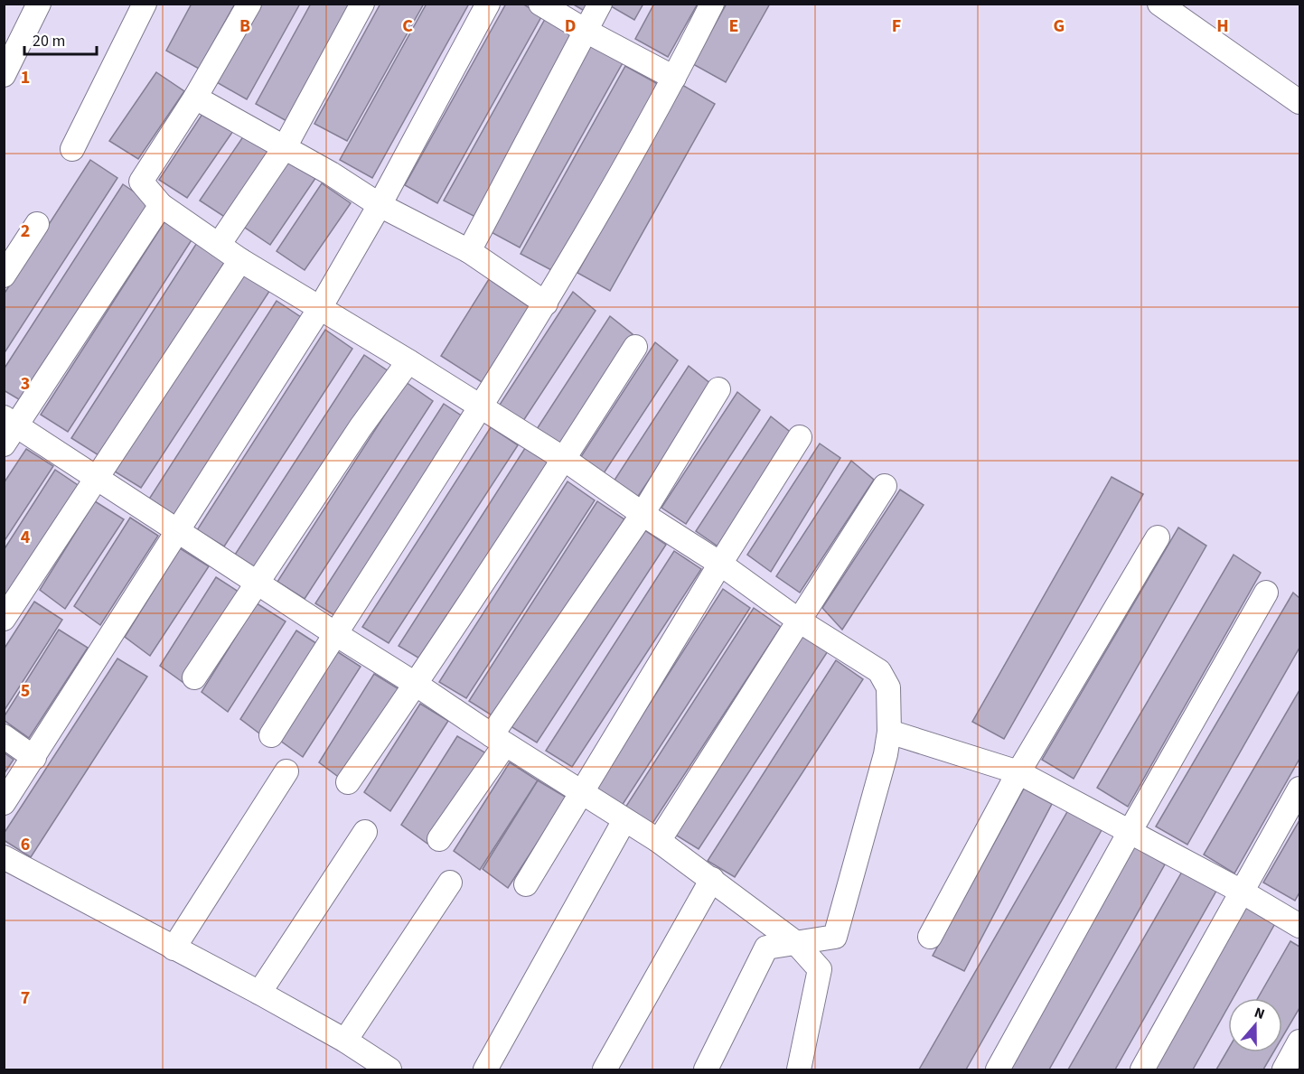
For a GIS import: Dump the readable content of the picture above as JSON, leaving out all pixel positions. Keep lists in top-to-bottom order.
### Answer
{
  "scale_bar": "20 m",
  "north": "top",
  "grid": {
    "columns": [
      "B",
      "C",
      "D",
      "E",
      "F",
      "G",
      "H"
    ],
    "rows": [
      "1",
      "2",
      "3",
      "4",
      "5",
      "6",
      "7"
    ]
  }
}
